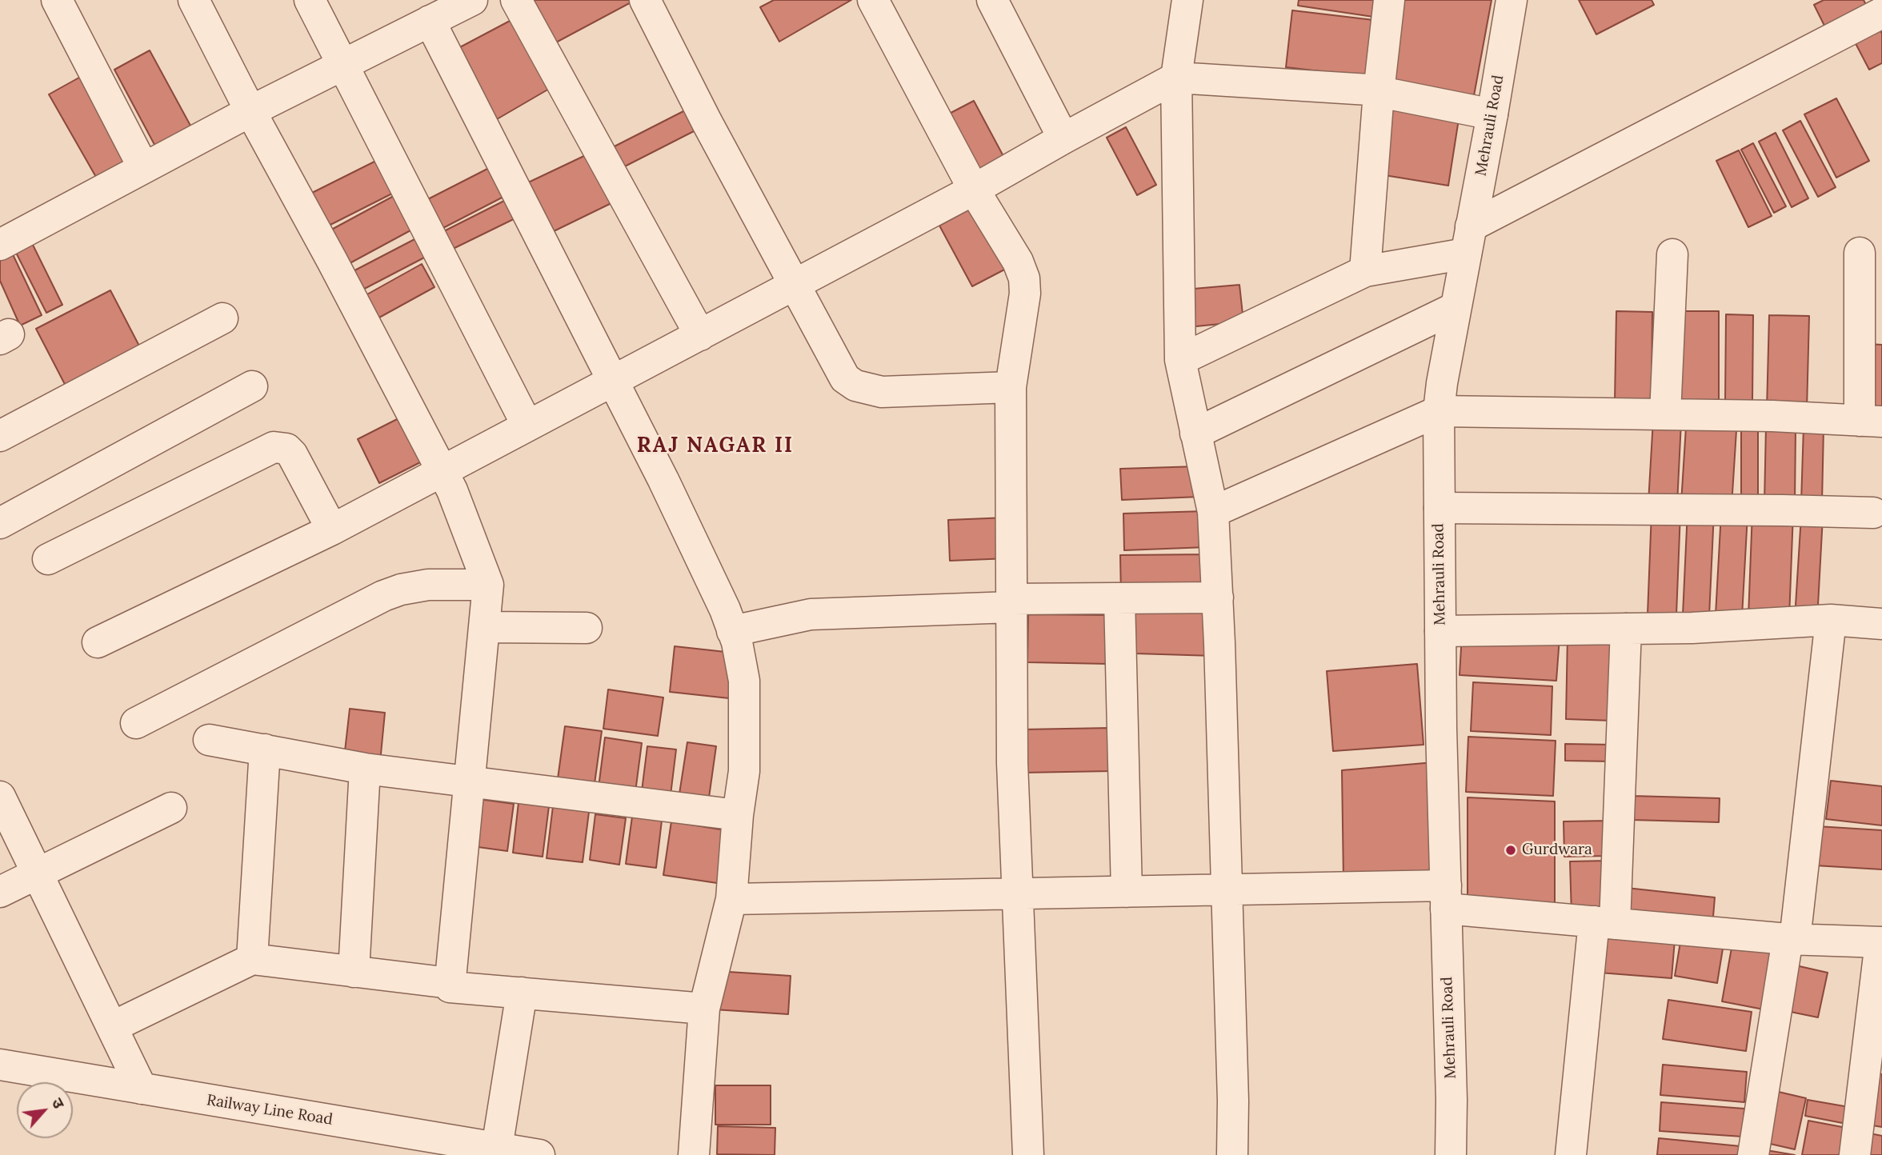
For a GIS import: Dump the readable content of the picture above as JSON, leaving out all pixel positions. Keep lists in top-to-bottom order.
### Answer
{
  "streets": {
    "street": ["Mehrauli Road", "Railway Line Road"]
  },
  "districts": ["RAJ NAGAR II"],
  "places": ["Gurdwara"],
  "north": "top right"
}
